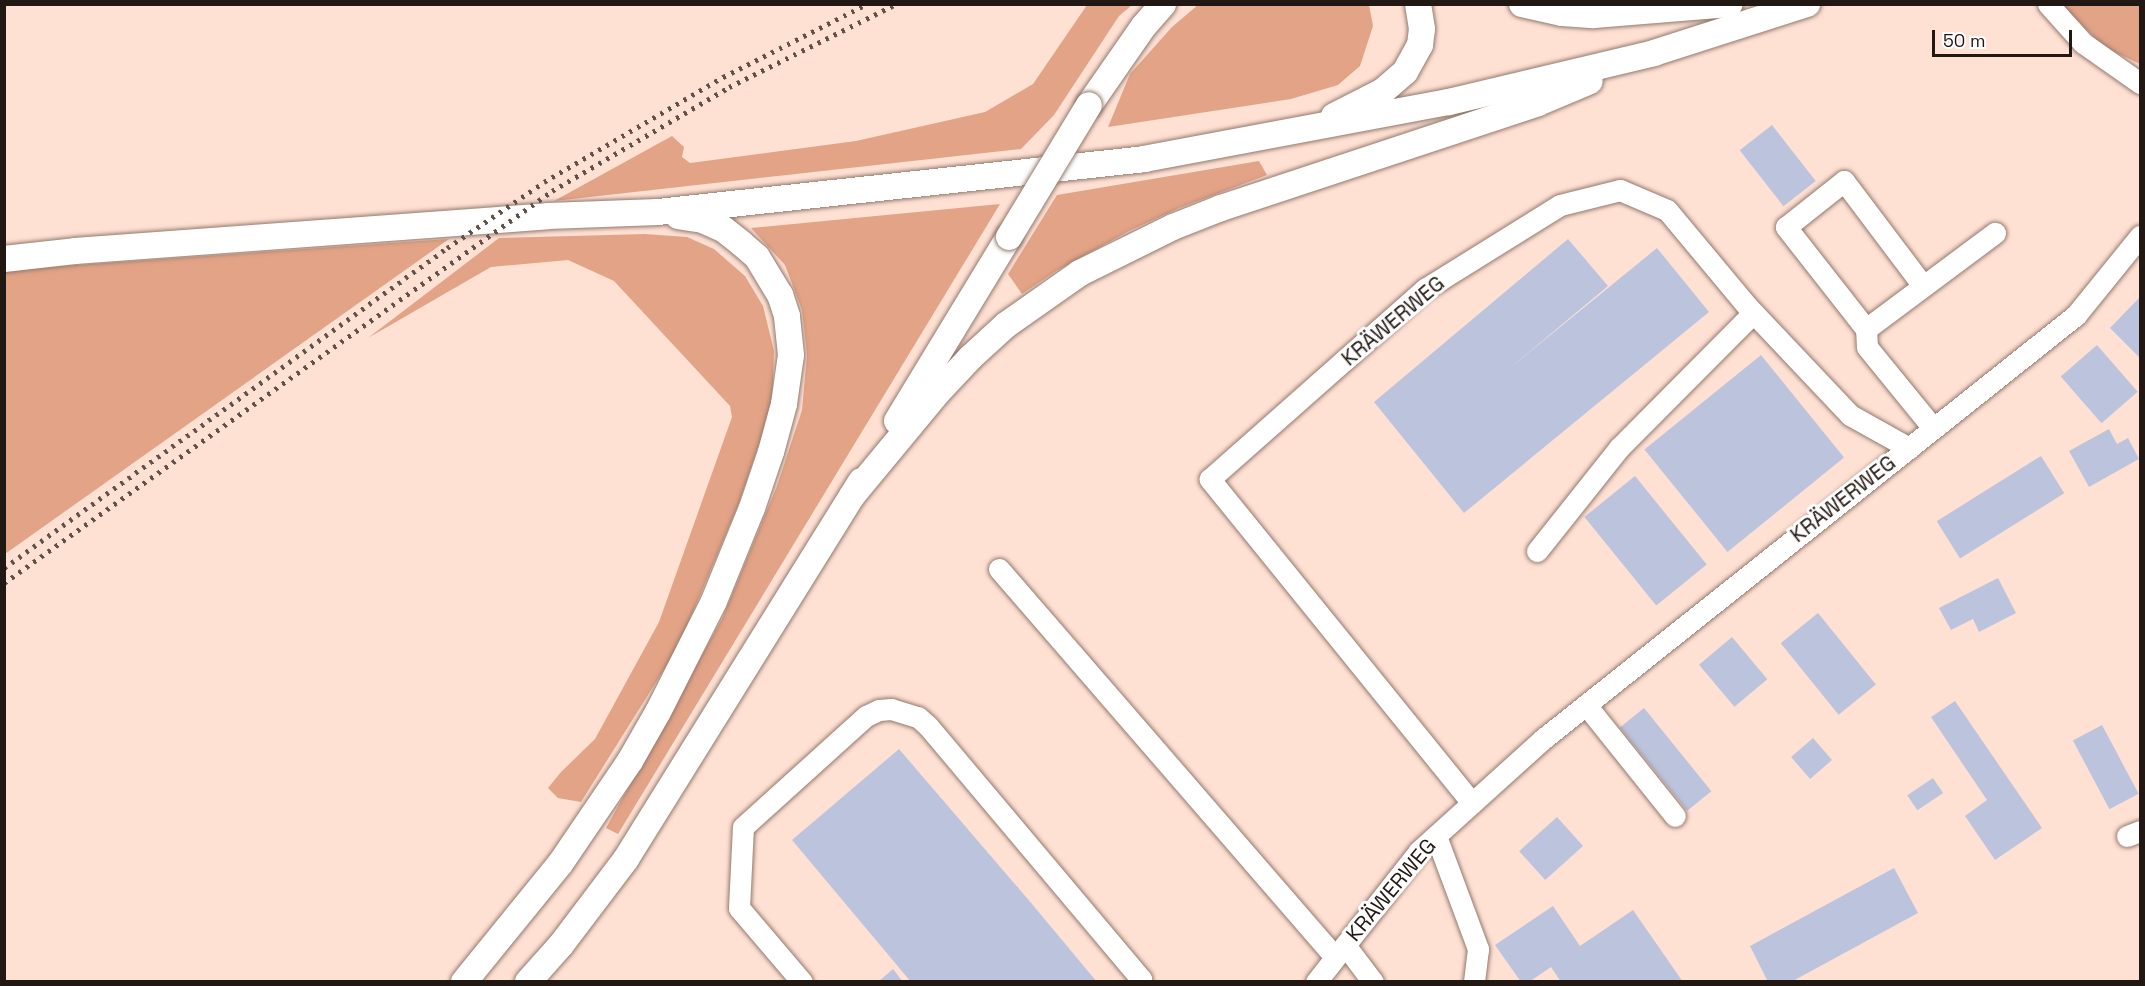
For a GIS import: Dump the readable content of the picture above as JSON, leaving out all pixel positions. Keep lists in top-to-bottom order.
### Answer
{
  "streets": {
    "street": ["KRÄWERWEG"]
  },
  "scale_bar": "50 m"
}
